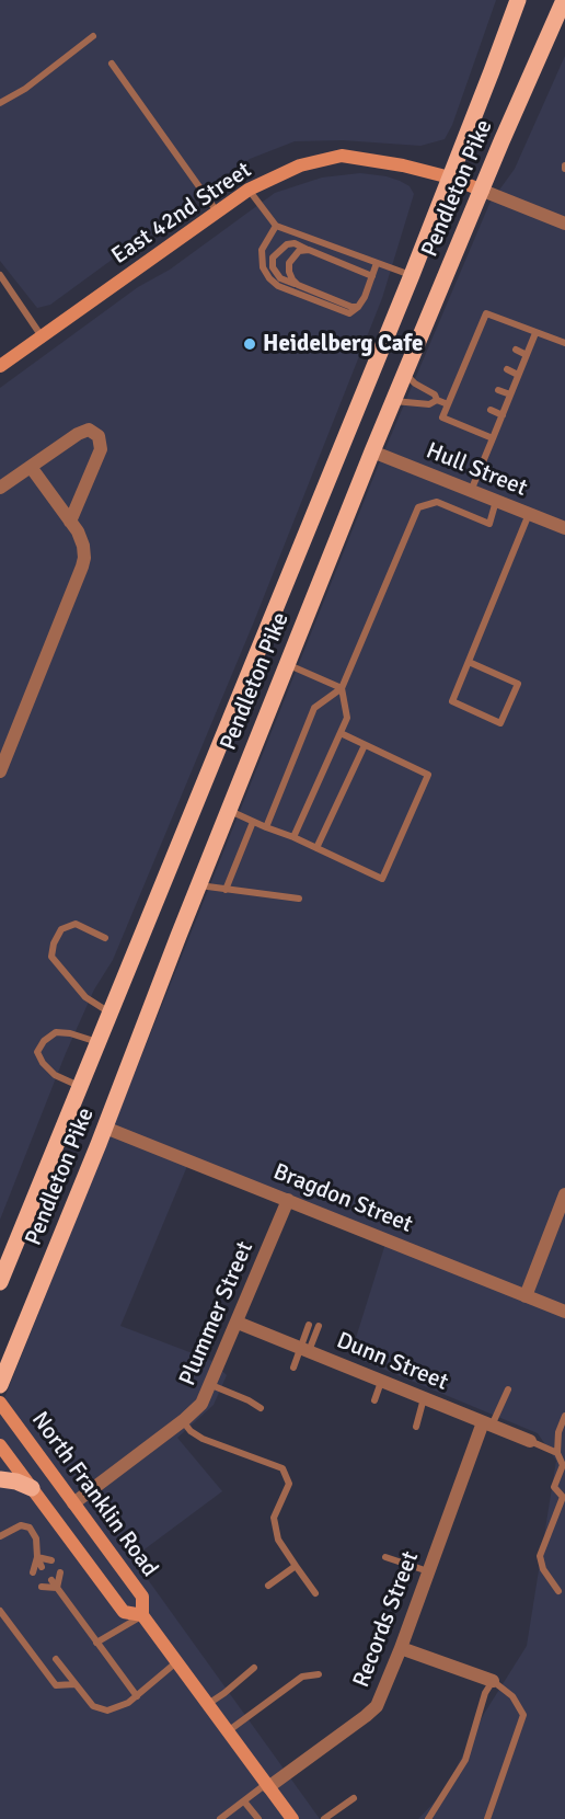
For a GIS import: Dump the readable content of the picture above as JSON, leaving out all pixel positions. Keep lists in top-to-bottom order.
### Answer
{
  "streets": {
    "main road": ["Pendleton Pike", "East 42nd Street", "North Franklin Road"],
    "street": [
      "Hull Street",
      "Bragdon Street",
      "Plummer Street",
      "Dunn Street",
      "Records Street"
    ]
  },
  "crossings": [
    ["Pendleton Pike", "East 42nd Street"],
    ["Pendleton Pike", "Hull Street"],
    ["Pendleton Pike", "Bragdon Street"],
    ["Bragdon Street", "Plummer Street"],
    ["Plummer Street", "Dunn Street"],
    ["Plummer Street", "North Franklin Road"],
    ["Dunn Street", "Records Street"],
    ["North Franklin Road", "Records Street"]
  ],
  "places": ["Heidelberg Cafe"]
}
